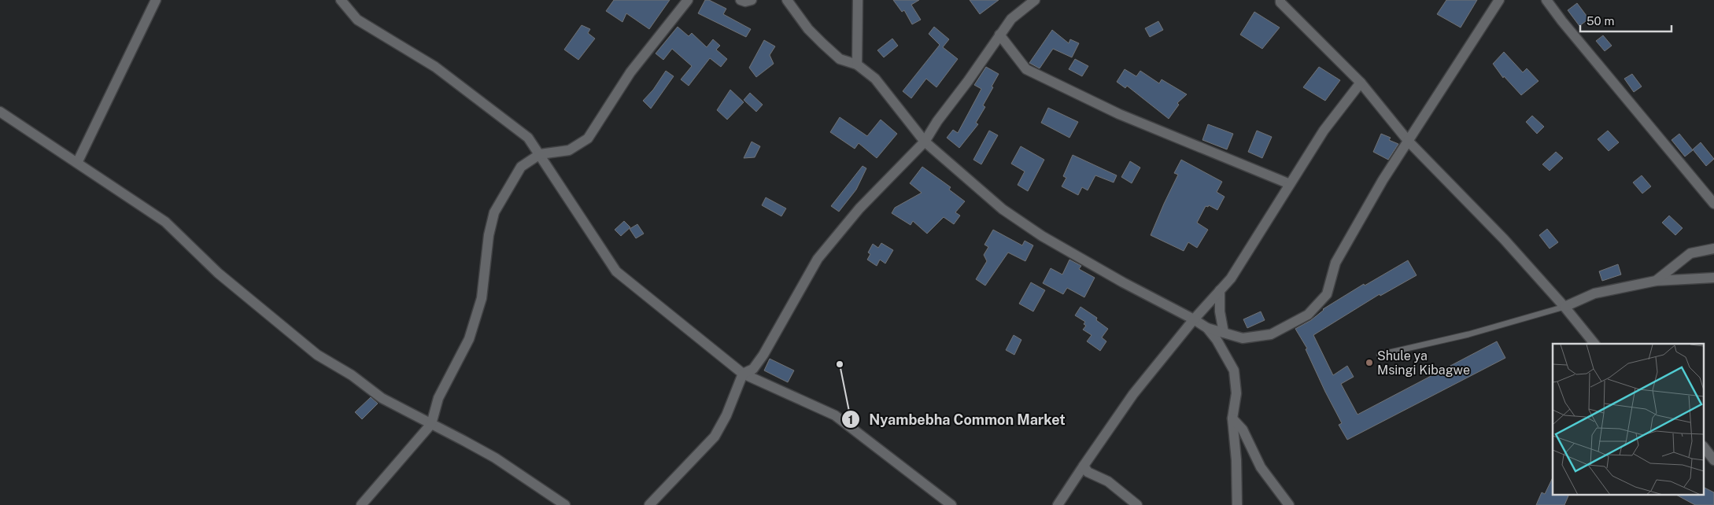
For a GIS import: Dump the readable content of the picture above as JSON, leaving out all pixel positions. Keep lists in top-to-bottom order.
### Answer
{
  "places": ["Shule ya Msingi Kibagwe", "Nyambebha Common Market"],
  "scale_bar": "50 m"
}
